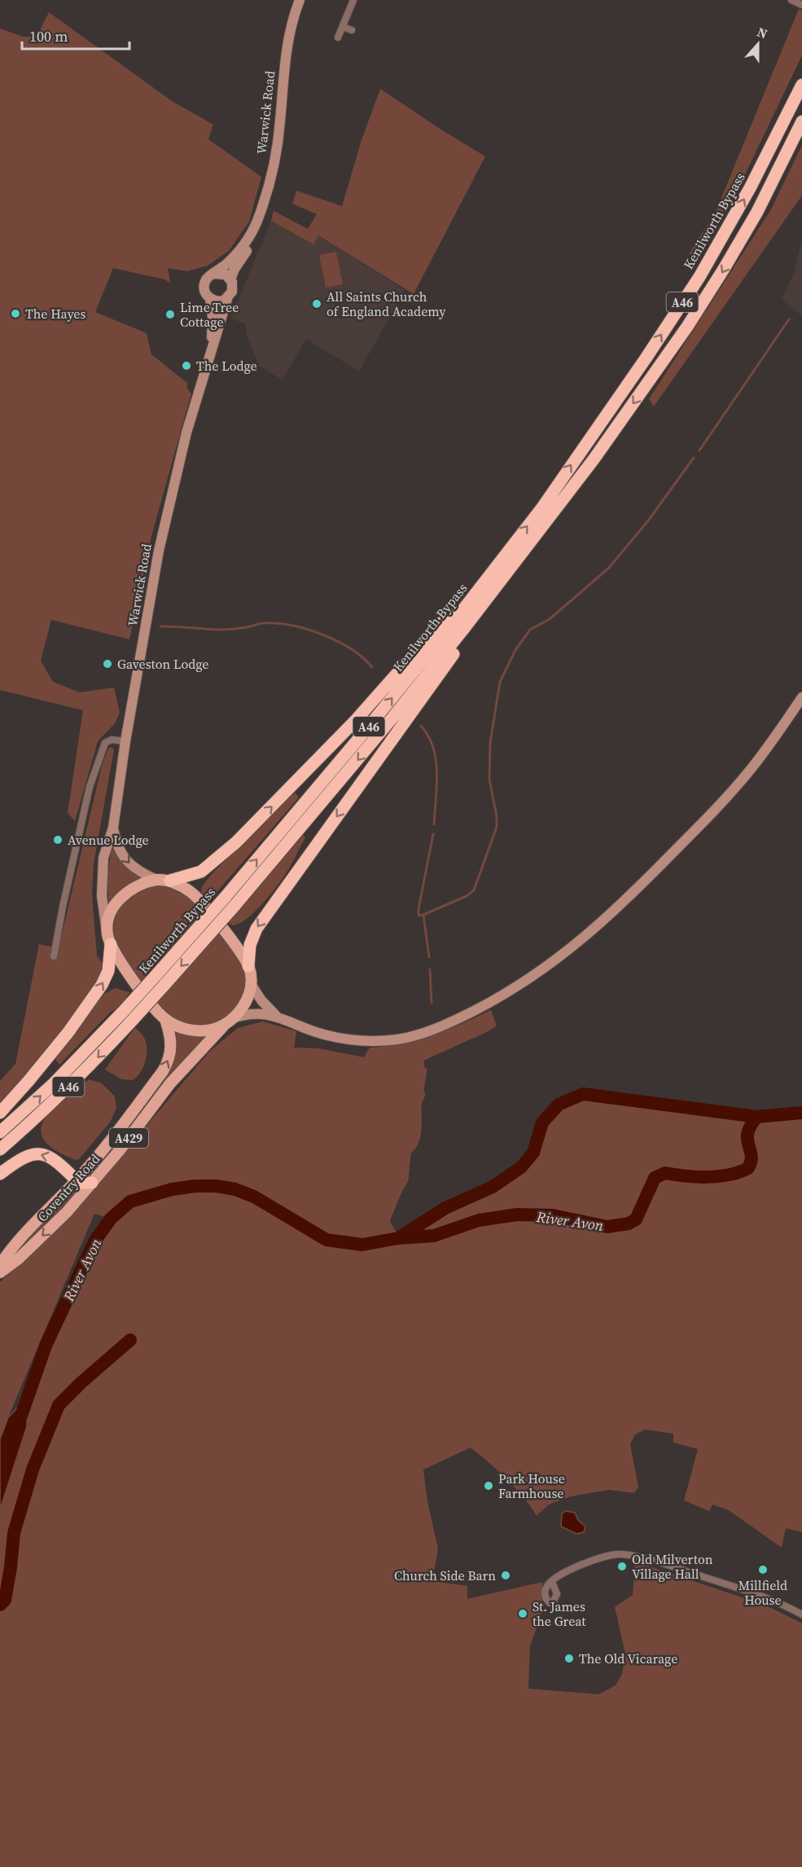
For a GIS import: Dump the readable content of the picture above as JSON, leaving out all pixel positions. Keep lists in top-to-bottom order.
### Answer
{
  "streets": {
    "highway": ["Kenilworth Bypass", "A46"],
    "main road": ["A429", "Coventry Road"],
    "street": ["Warwick Road"]
  },
  "crossings": [
    ["Warwick Road", "Coventry Road"]
  ],
  "water": ["River Avon"],
  "places": [
    "All Saints Church of England Academy",
    "The Hayes",
    "Lime Tree Cottage",
    "The Lodge",
    "Gaveston Lodge",
    "Avenue Lodge",
    "Park House Farmhouse",
    "Old Milverton Village Hall",
    "Millfield House",
    "Church Side Barn",
    "St. James the Great",
    "The Old Vicarage"
  ],
  "scale_bar": "100 m",
  "north": "top"
}
